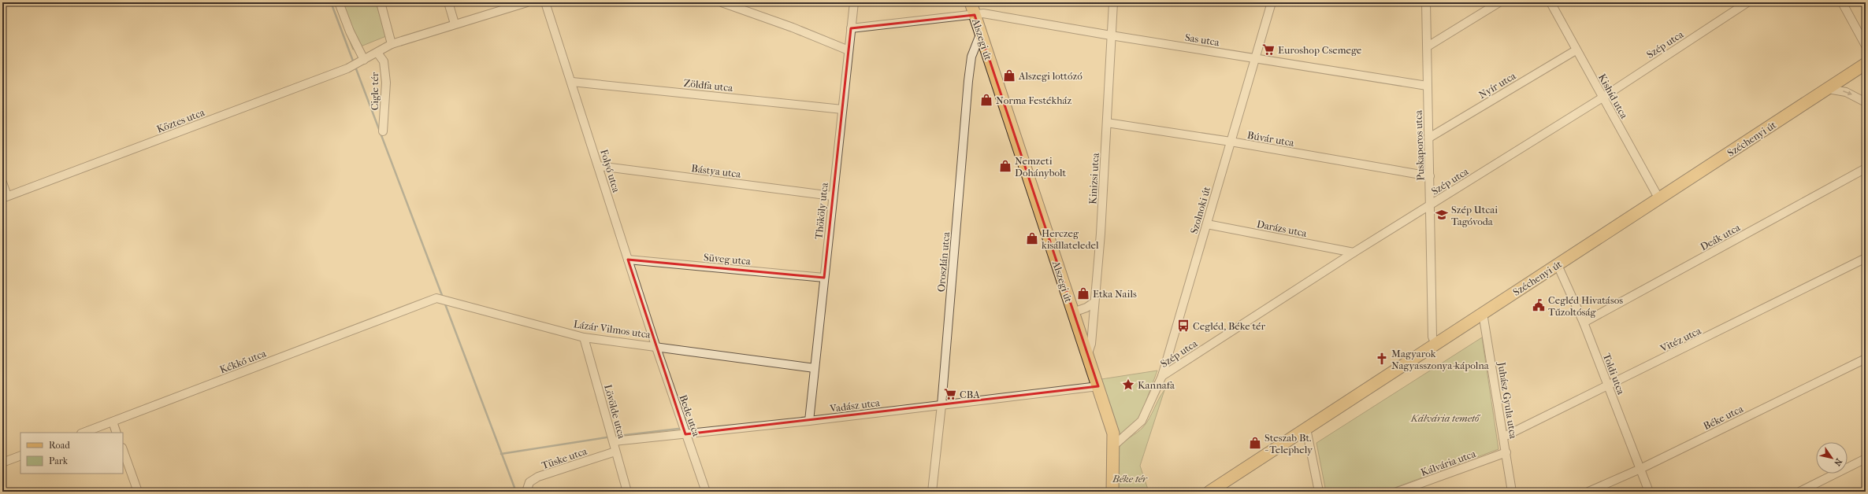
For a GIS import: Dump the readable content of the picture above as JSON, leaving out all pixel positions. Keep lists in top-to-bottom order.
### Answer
{
  "streets": {
    "main road": ["Alszegi út", "Széchenyi út"],
    "street": [
      "Sas utca",
      "Szép utca",
      "Zöldfa utca",
      "Nyír utca",
      "Cigle tér",
      "Kishíd utca",
      "Köztes utca",
      "Búvár utca",
      "Puskaporos utca",
      "Folyó utca",
      "Bástya utca",
      "Kinizsi utca",
      "Szolnoki út",
      "Thököly utca",
      "Darázs utca",
      "Deák utca",
      "Süveg utca",
      "Oroszlán utca",
      "Lázár Vilmos utca",
      "Vitéz utca",
      "Kékkő utca",
      "Toldi utca",
      "Juhász Gyula utca",
      "Vadász utca",
      "Lövölde utca",
      "Bede utca",
      "Béke utca",
      "Tüske utca",
      "Kálvária utca"
    ]
  },
  "crossings": [
    ["Alszegi út", "Sas utca"],
    ["Alszegi út", "Kinizsi utca"],
    ["Alszegi út", "Szolnoki út"],
    ["Alszegi út", "Oroszlán utca"],
    ["Alszegi út", "Vadász utca"],
    ["Sas utca", "Puskaporos utca"],
    ["Sas utca", "Kinizsi utca"],
    ["Sas utca", "Szolnoki út"],
    ["Sas utca", "Thököly utca"],
    ["Szép utca", "Kishíd utca"],
    ["Szép utca", "Puskaporos utca"],
    ["Szép utca", "Szolnoki út"],
    ["Szép utca", "Darázs utca"],
    ["Zöldfa utca", "Folyó utca"],
    ["Zöldfa utca", "Thököly utca"],
    ["Nyír utca", "Kishíd utca"],
    ["Nyír utca", "Puskaporos utca"],
    ["Cigle tér", "Köztes utca"],
    ["Kishíd utca", "Széchenyi út"],
    ["Búvár utca", "Puskaporos utca"],
    ["Búvár utca", "Kinizsi utca"],
    ["Búvár utca", "Szolnoki út"],
    ["Széchenyi út", "Puskaporos utca"],
    ["Széchenyi út", "Toldi utca"],
    ["Széchenyi út", "Juhász Gyula utca"],
    ["Folyó utca", "Bástya utca"],
    ["Folyó utca", "Süveg utca"],
    ["Folyó utca", "Lázár Vilmos utca"],
    ["Folyó utca", "Bede utca"],
    ["Bástya utca", "Thököly utca"],
    ["Szolnoki út", "Darázs utca"],
    ["Thököly utca", "Süveg utca"],
    ["Thököly utca", "Lázár Vilmos utca"],
    ["Thököly utca", "Vadász utca"],
    ["Deák utca", "Toldi utca"],
    ["Oroszlán utca", "Vadász utca"],
    ["Lázár Vilmos utca", "Kékkő utca"],
    ["Lázár Vilmos utca", "Lövölde utca"],
    ["Lázár Vilmos utca", "Bede utca"],
    ["Vitéz utca", "Toldi utca"],
    ["Vitéz utca", "Juhász Gyula utca"],
    ["Toldi utca", "Béke utca"],
    ["Juhász Gyula utca", "Kálvária utca"],
    ["Vadász utca", "Lövölde utca"],
    ["Vadász utca", "Bede utca"],
    ["Lövölde utca", "Tüske utca"]
  ],
  "parks": ["Kálvária temető", "Béke tér"],
  "places": {
    "supermarket": ["Euroshop Csemege", "CBA"],
    "shop": [
      "Alszegi lottózó",
      "Norma Festékház",
      "Nemzeti Dohánybolt",
      "Herczeg kisállateledel",
      "Etka Nails",
      "Steszab Bt. - Telephely"
    ],
    "school or university": ["Szép Utcai Tagóvoda"],
    "public building": ["Cegléd Hivatásos Tűzoltóság"],
    "bus stop": ["Cegléd, Béke tér"],
    "church": ["Magyarok Nagyasszonya-kápolna"],
    "place": ["Kannafa"]
  },
  "legend": ["Road", "Park"],
  "north": "bottom right"
}
